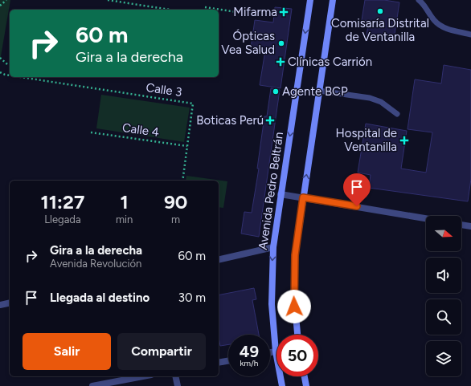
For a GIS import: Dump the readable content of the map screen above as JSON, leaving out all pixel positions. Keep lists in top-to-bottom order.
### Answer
{
  "streets": {
    "main road": ["Avenida Pedro Beltrán"],
    "path": ["Calle 3", "Calle 4"]
  },
  "crossings": [
    ["Calle 3", "Calle 4"]
  ],
  "places": {
    "other": ["Comisaría Distrital de Ventanilla", "Ópticas Vea Salud", "Agente BCP"],
    "health": [
      "Mifarma",
      "Clínicas Carrión",
      "Boticas Perú",
      "Hospital de Ventanilla"
    ]
  },
  "north": "right",
  "page": {
    "turn": ["60 m", "Gira a la derecha"],
    "eta": [
      "11:27",
      "Llegada",
      "1",
      "min",
      "90",
      "m"
    ],
    "list": [
      {
        "name": "Gira a la derecha",
        "note": "Avenida Revolución",
        "value": "60 m"
      },
      {
        "name": "Llegada al destino",
        "value": "30 m"
      }
    ],
    "buttons": ["Salir", "Compartir"],
    "speed": "49 km/h",
    "limit": "50"
  }
}
